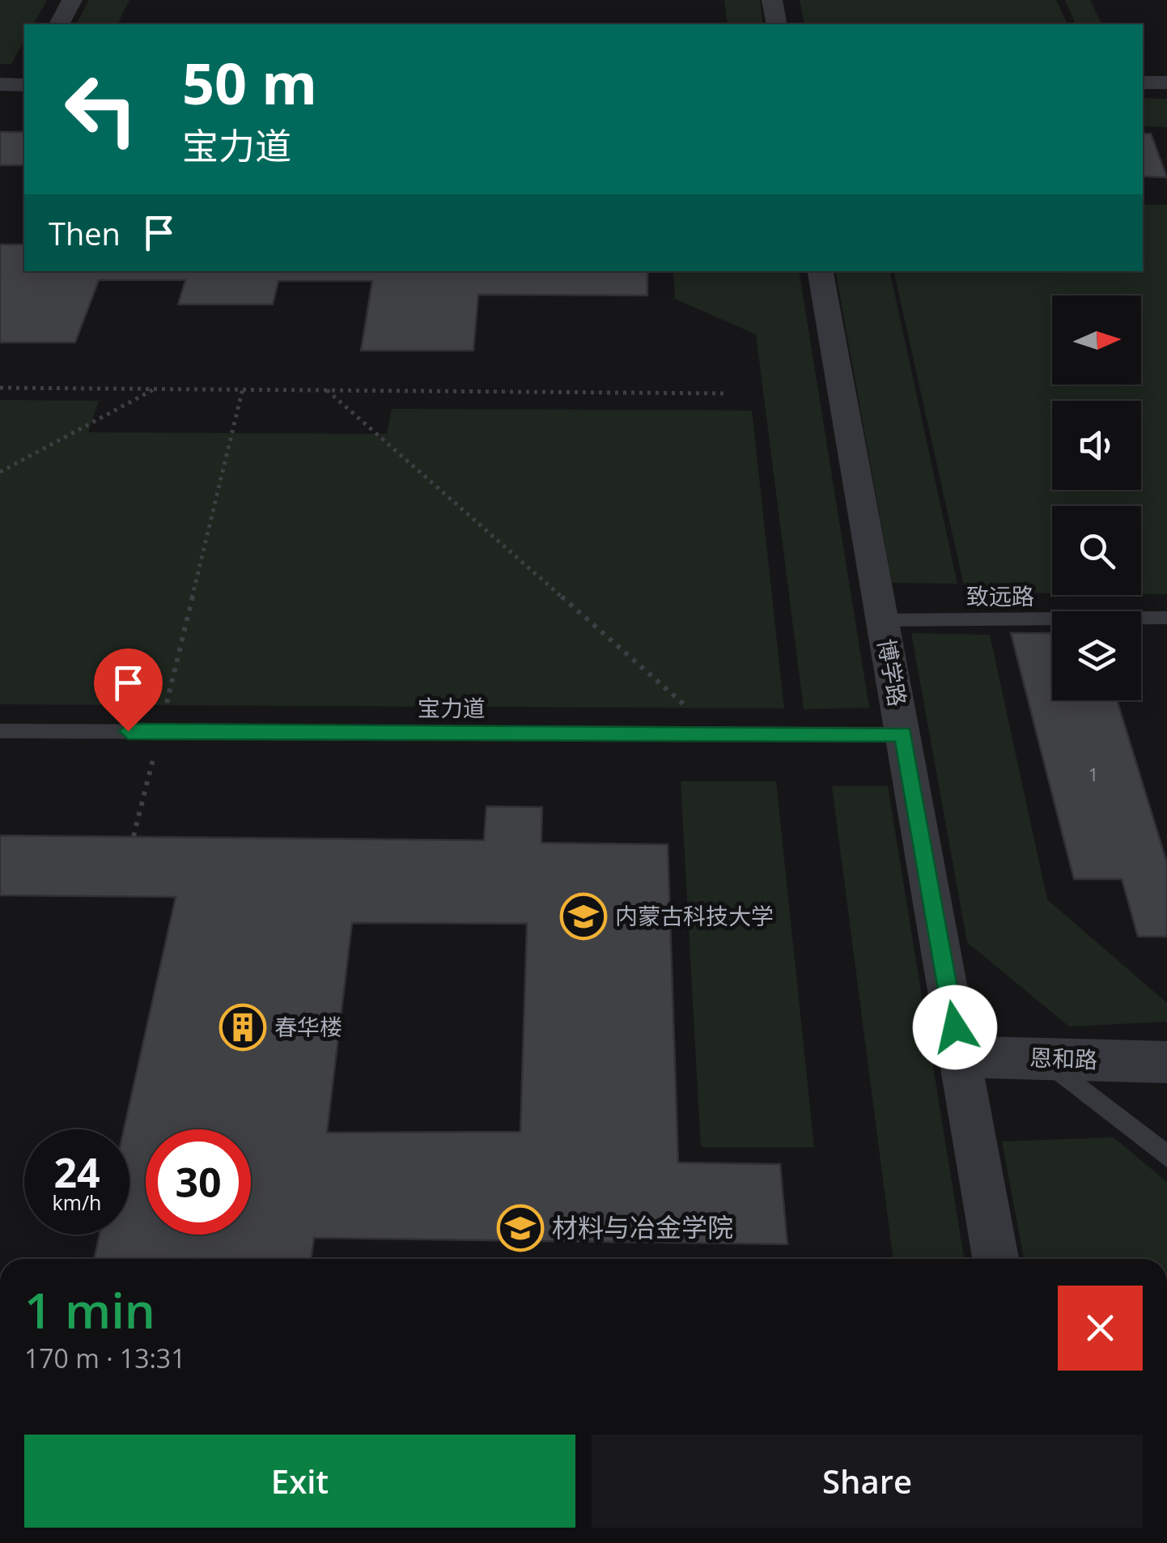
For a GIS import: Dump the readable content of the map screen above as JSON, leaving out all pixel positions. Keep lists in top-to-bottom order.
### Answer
{
  "streets": {
    "street": ["博学路", "恩和路"],
    "lane": ["致远路", "宝力道"]
  },
  "crossings": [
    ["致远路", "博学路"],
    ["博学路", "宝力道"],
    ["博学路", "恩和路"]
  ],
  "places": {
    "school or university": ["内蒙古科技大学", "材料与冶金学院"],
    "building": ["春华楼"]
  },
  "house_numbers": ["1"],
  "north": "right",
  "page": {
    "turn": ["50 m", "宝力道"],
    "then": "Then",
    "speed": "24 km/h",
    "limit": "30",
    "heading": ["1 min", "170 m · 13:31"],
    "buttons": ["Exit", "Share"]
  }
}
